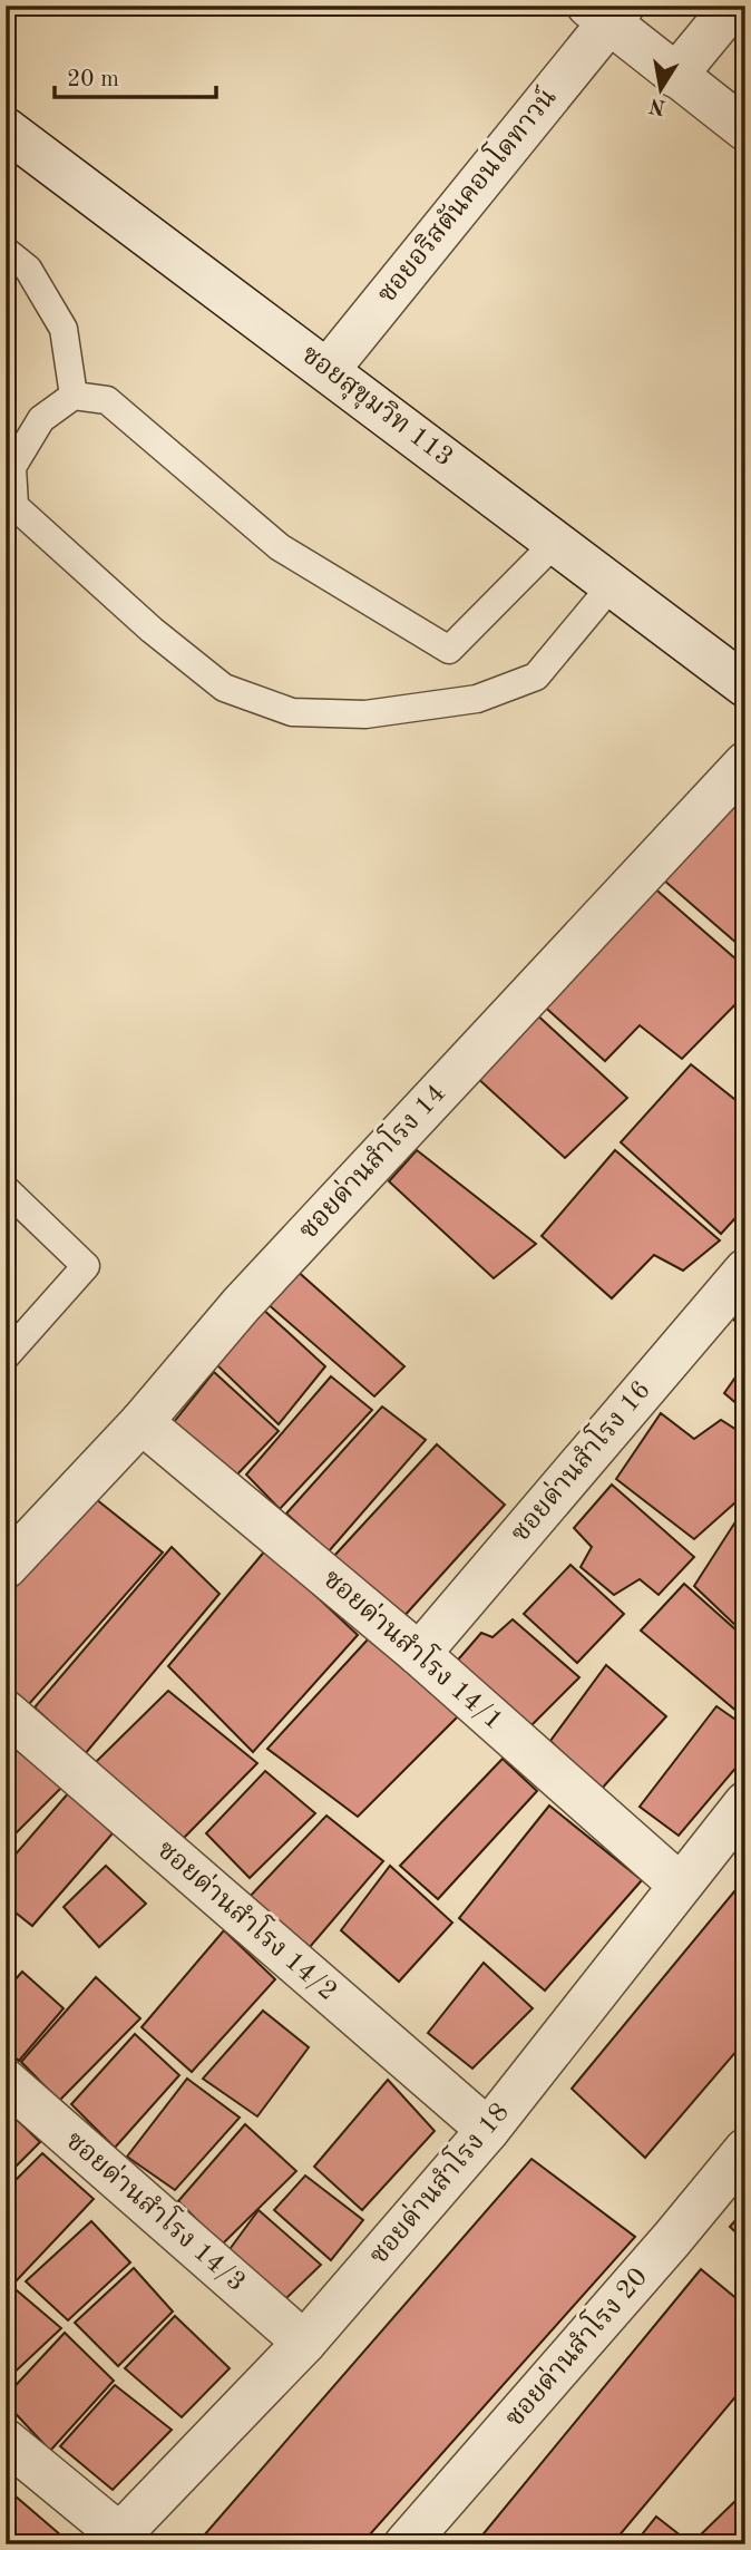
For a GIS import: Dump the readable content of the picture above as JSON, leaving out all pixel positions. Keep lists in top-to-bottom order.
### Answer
{
  "streets": {
    "street": [
      "ซอยอริสตันคอนโดทาวน์",
      "ซอยสุขุมวิท 113",
      "ซอยด่านสำโรง 14",
      "ซอยด่านสำโรง 16",
      "ซอยด่านสำโรง 14/1",
      "ซอยด่านสำโรง 14/2",
      "ซอยด่านสำโรง 18",
      "ซอยด่านสำโรง 14/3",
      "ซอยด่านสำโรง 20"
    ]
  },
  "crossings": [
    ["ซอยอริสตันคอนโดทาวน์", "ซอยสุขุมวิท 113"],
    ["ซอยด่านสำโรง 14", "ซอยด่านสำโรง 14/1"],
    ["ซอยด่านสำโรง 16", "ซอยด่านสำโรง 14/1"],
    ["ซอยด่านสำโรง 14/1", "ซอยด่านสำโรง 18"],
    ["ซอยด่านสำโรง 14/2", "ซอยด่านสำโรง 18"],
    ["ซอยด่านสำโรง 18", "ซอยด่านสำโรง 14/3"]
  ],
  "scale_bar": "20 m",
  "north": "bottom"
}
